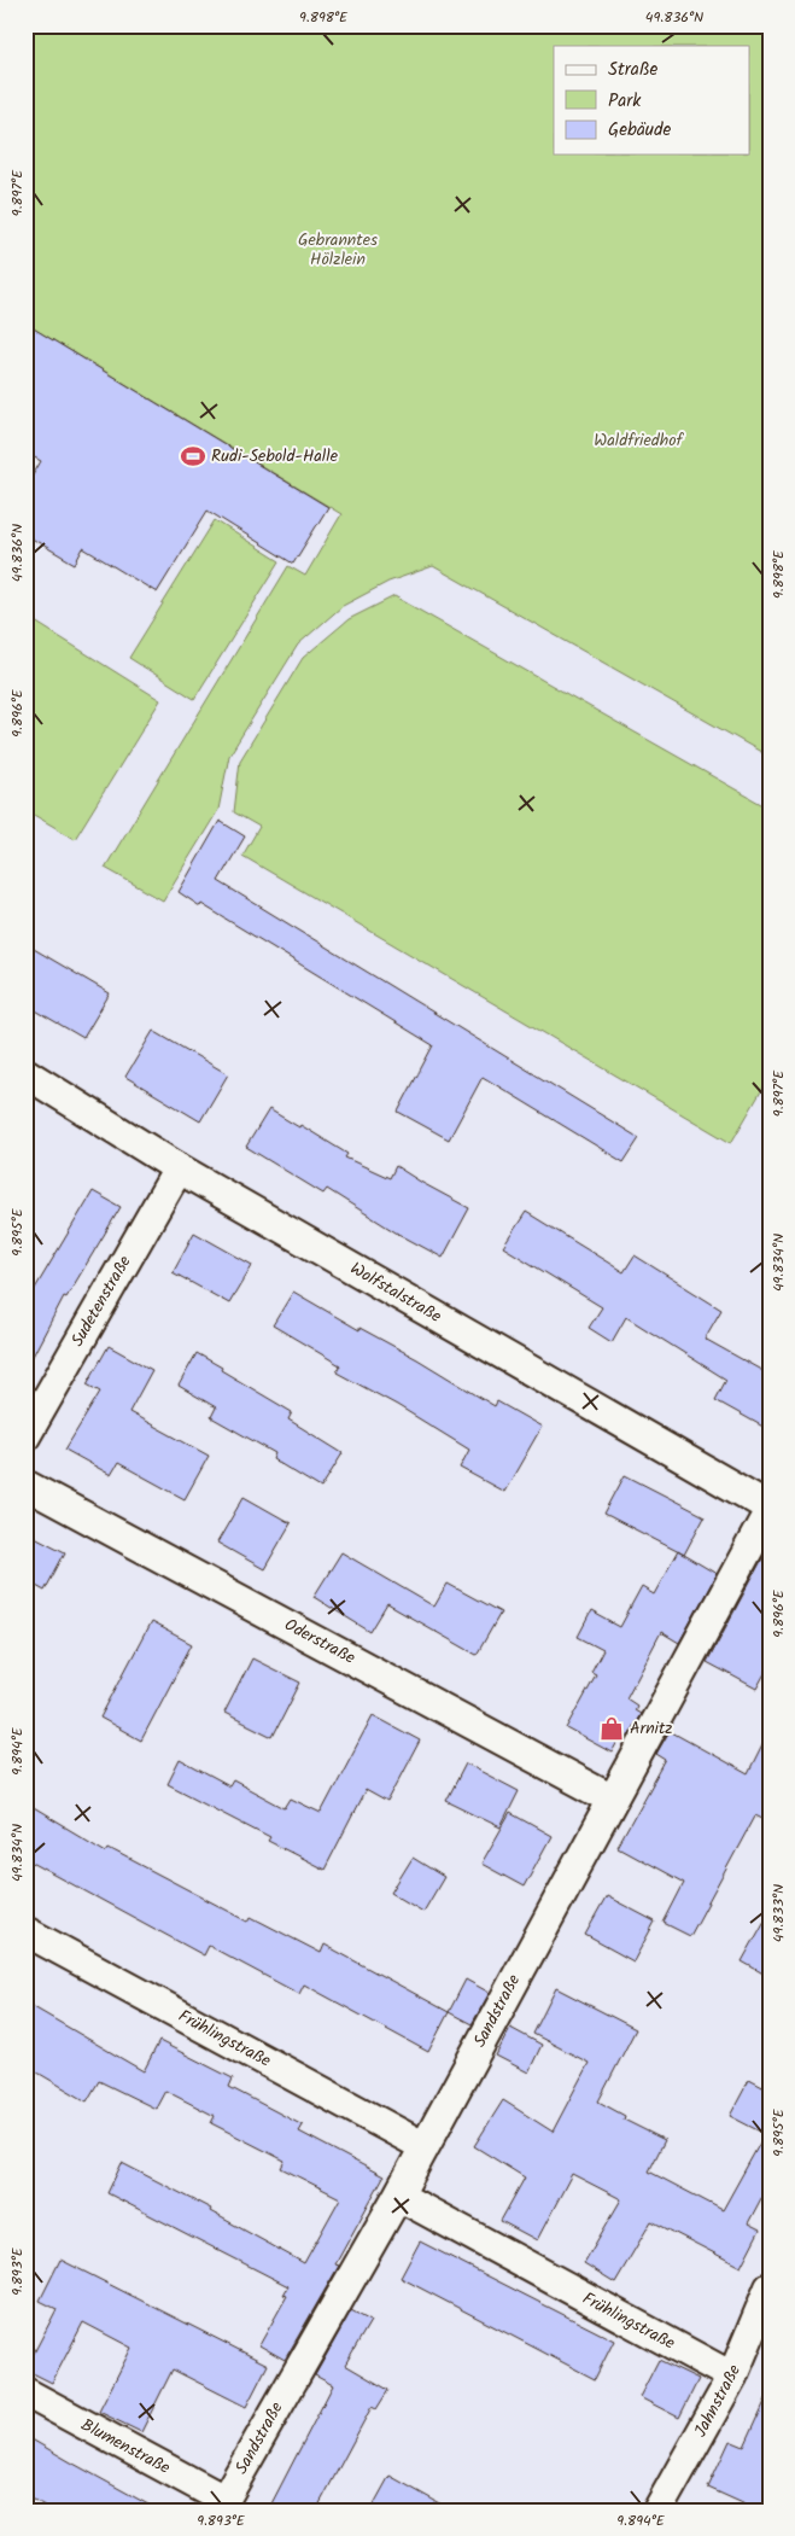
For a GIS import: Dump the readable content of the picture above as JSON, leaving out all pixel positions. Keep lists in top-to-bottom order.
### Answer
{
  "streets": {
    "street": [
      "Wolfstalstraße",
      "Sudetenstraße",
      "Oderstraße",
      "Sandstraße",
      "Frühlingstraße",
      "Jahnstraße",
      "Blumenstraße"
    ]
  },
  "crossings": [
    ["Wolfstalstraße", "Sudetenstraße"],
    ["Wolfstalstraße", "Sandstraße"],
    ["Oderstraße", "Sandstraße"],
    ["Sandstraße", "Frühlingstraße"],
    ["Sandstraße", "Blumenstraße"],
    ["Frühlingstraße", "Jahnstraße"]
  ],
  "parks": ["Gebranntes Hölzlein", "Waldfriedhof"],
  "places": {
    "sports": ["Rudi-Sebold-Halle"],
    "shop": ["Arnitz"]
  },
  "legend": ["Straße", "Park", "Gebäude"],
  "coordinates": [
    "9.898°E",
    "49.836°N",
    "9.897°E",
    "9.896°E",
    "9.895°E",
    "49.834°N",
    "9.894°E",
    "49.833°N",
    "9.893°E"
  ]
}
